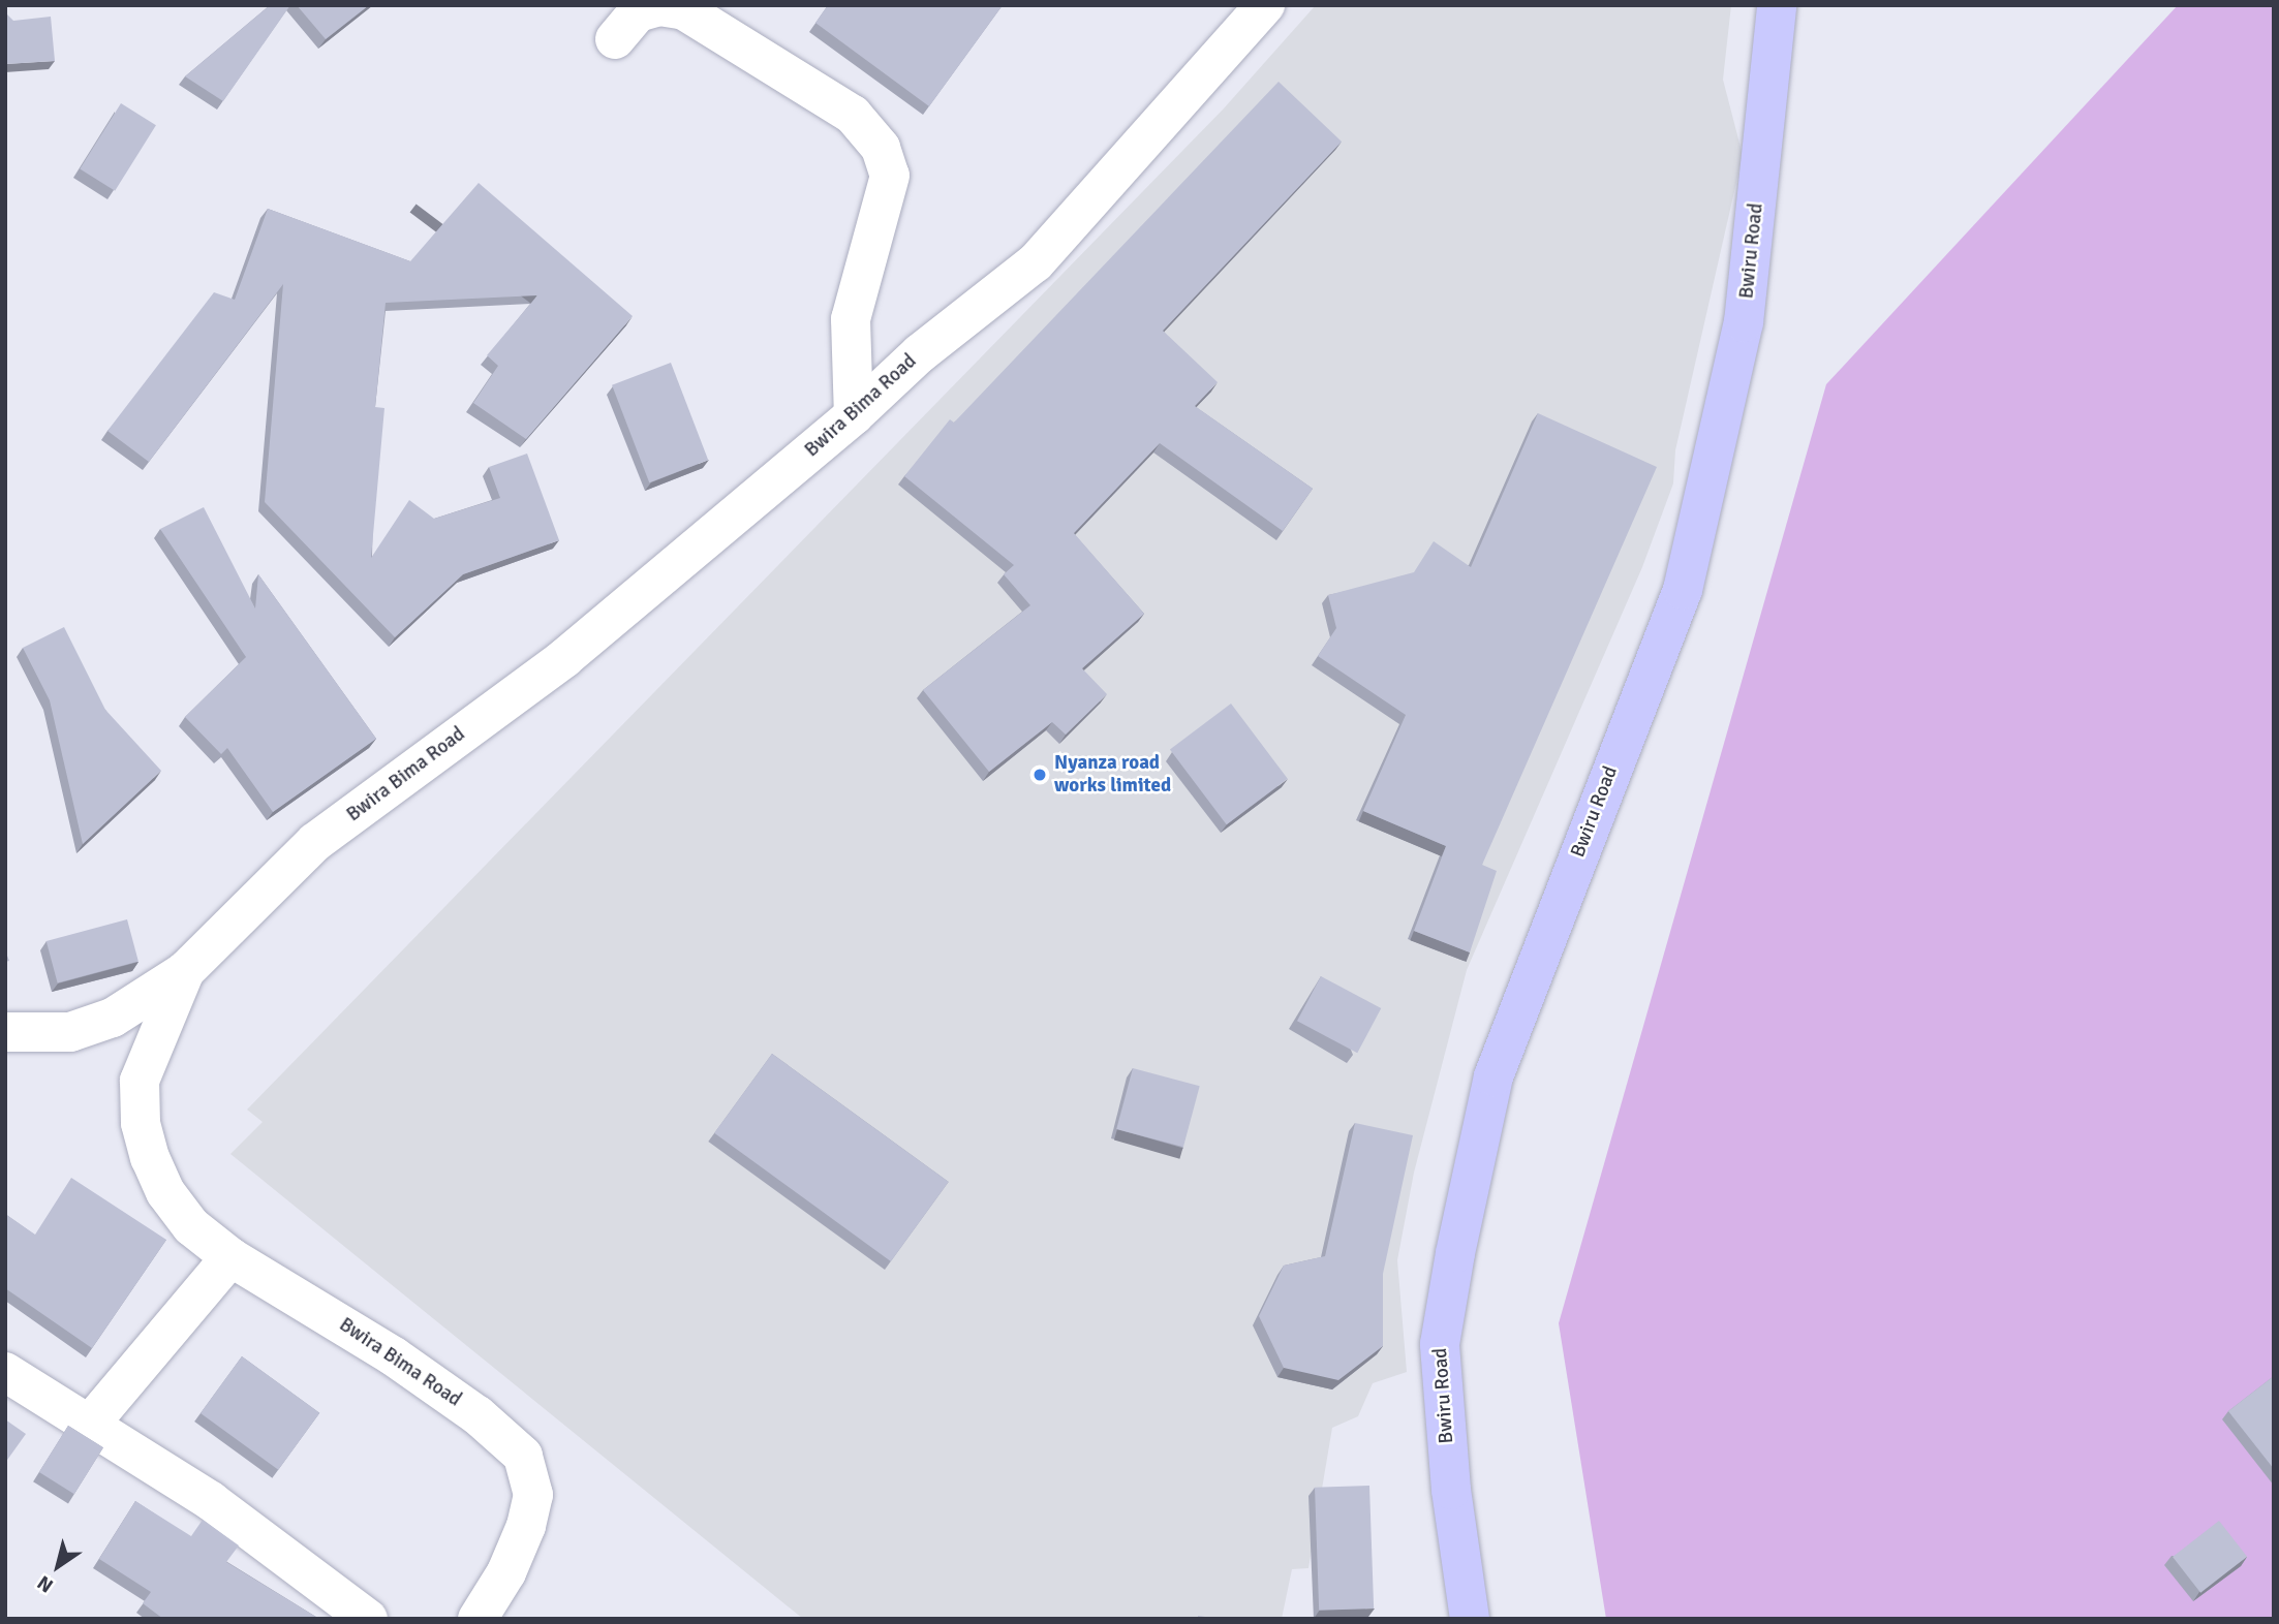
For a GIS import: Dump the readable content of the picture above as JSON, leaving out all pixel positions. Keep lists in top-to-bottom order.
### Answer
{
  "streets": {
    "main road": ["Bwiru Road"],
    "street": ["Bwira Bima Road"]
  },
  "places": ["Nyanza road works limited"],
  "north": "bottom left"
}
